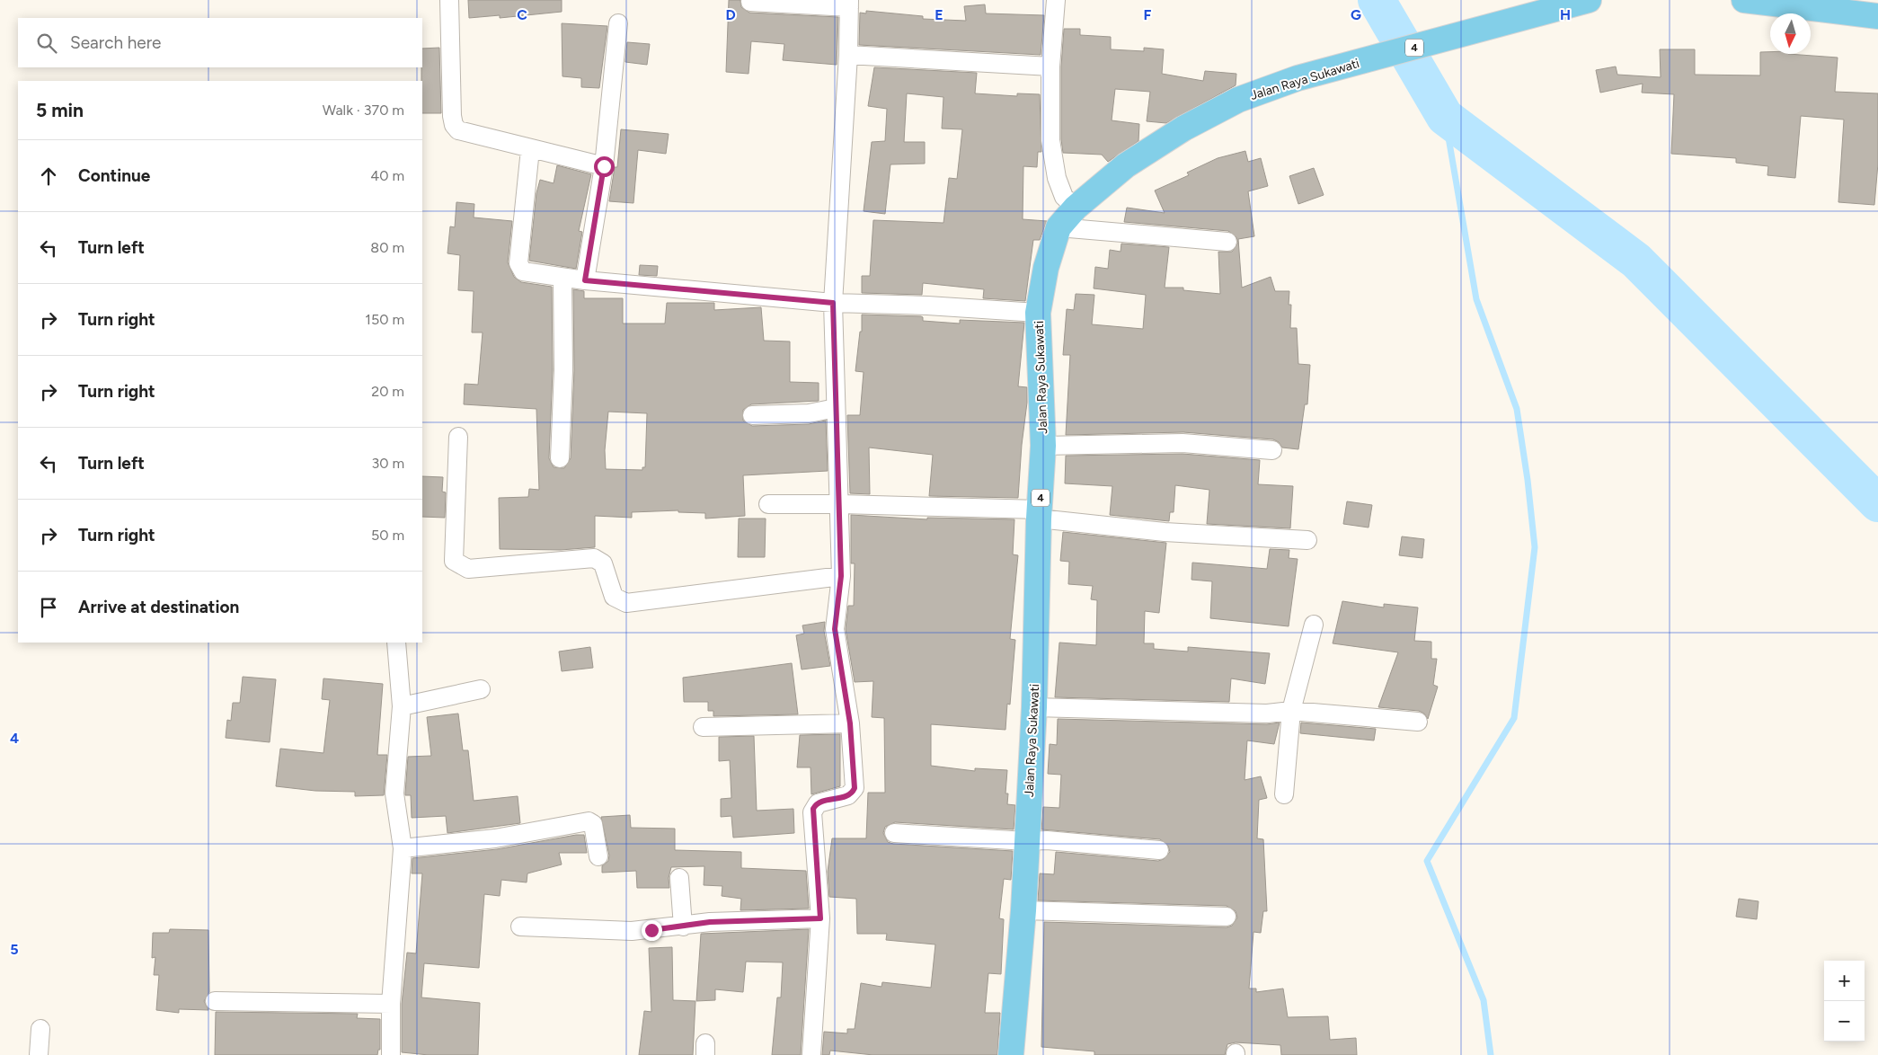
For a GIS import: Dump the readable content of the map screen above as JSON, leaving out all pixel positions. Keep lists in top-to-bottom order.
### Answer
{
  "streets": {
    "highway": ["4", "Jalan Raya Sukawati"]
  },
  "north": "bottom",
  "page": {
    "search": "Search here",
    "heading": ["5 min", "Walk · 370 m"],
    "list": [
      ["Continue", "40 m"],
      ["Turn left", "80 m"],
      ["Turn right", "150 m"],
      ["Turn right", "20 m"],
      ["Turn left", "30 m"],
      ["Turn right", "50 m"],
      "Arrive at destination"
    ],
    "map_buttons": ["+", "−"]
  },
  "grid": {
    "columns": [
      "C",
      "D",
      "E",
      "F",
      "G",
      "H"
    ],
    "rows": ["4", "5"]
  }
}
